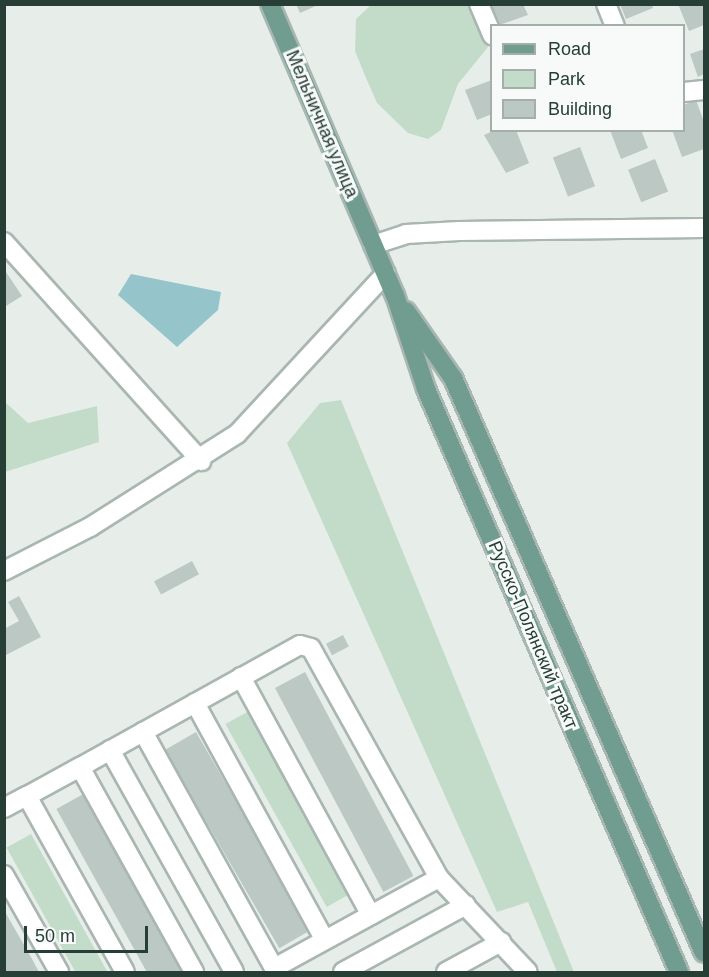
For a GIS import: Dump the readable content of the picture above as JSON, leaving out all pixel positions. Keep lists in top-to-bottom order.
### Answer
{
  "streets": {
    "main road": ["Мельничная улица", "Русско-Полянский тракт"]
  },
  "crossings": [
    ["Мельничная улица", "Русско-Полянский тракт"]
  ],
  "legend": ["Road", "Park", "Building"],
  "scale_bar": "50 m"
}
